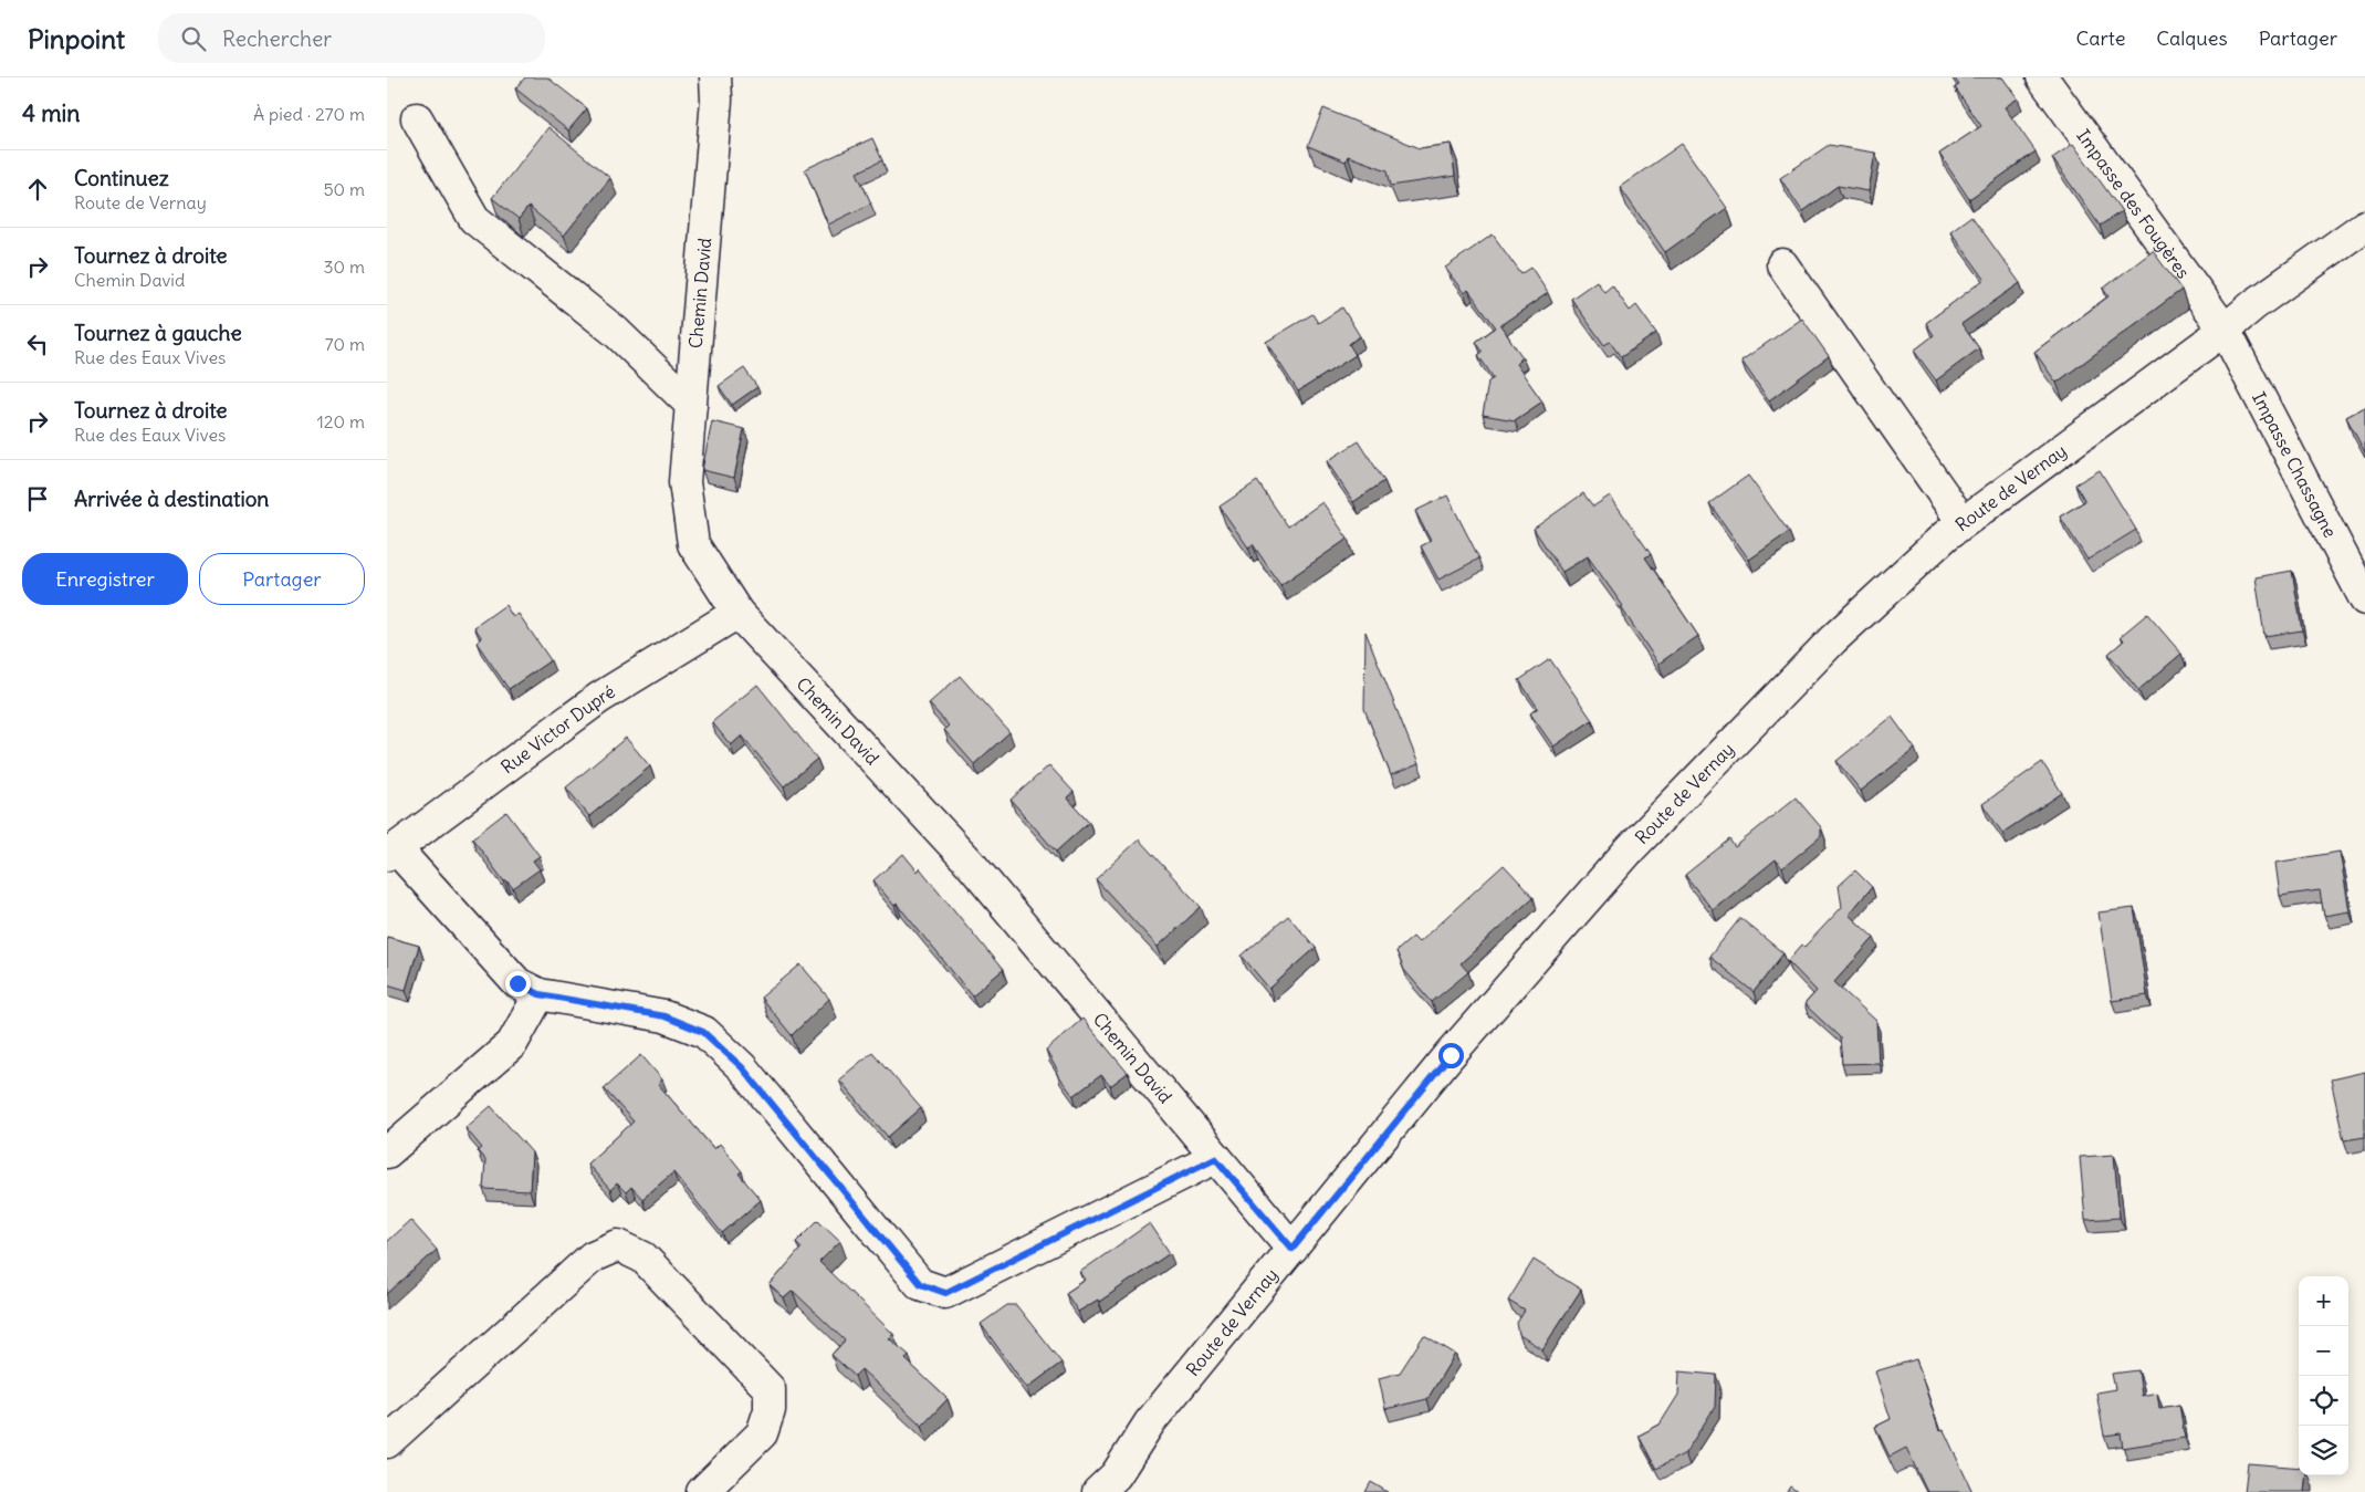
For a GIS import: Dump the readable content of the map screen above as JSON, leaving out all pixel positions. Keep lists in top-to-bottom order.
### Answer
{
  "streets": {
    "street": [
      "Impasse des Fougères",
      "Chemin David",
      "Impasse Chassagne",
      "Route de Vernay",
      "Rue Victor Dupré"
    ]
  },
  "crossings": [
    ["Impasse des Fougères", "Impasse Chassagne"],
    ["Impasse des Fougères", "Route de Vernay"],
    ["Chemin David", "Route de Vernay"],
    ["Chemin David", "Rue Victor Dupré"],
    ["Impasse Chassagne", "Route de Vernay"]
  ],
  "page": {
    "header": "Pinpoint",
    "search": "Rechercher",
    "nav": ["Carte", "Calques", "Partager"],
    "heading": ["4 min", "À pied · 270 m"],
    "list": [
      ["Continuez", "Route de Vernay", "50 m"],
      ["Tournez à droite", "Chemin David", "30 m"],
      ["Tournez à gauche", "Rue des Eaux Vives", "70 m"],
      ["Tournez à droite", "Rue des Eaux Vives", "120 m"],
      "Arrivée à destination"
    ],
    "buttons": ["Enregistrer", "Partager"],
    "map_buttons": ["+", "−"]
  }
}
